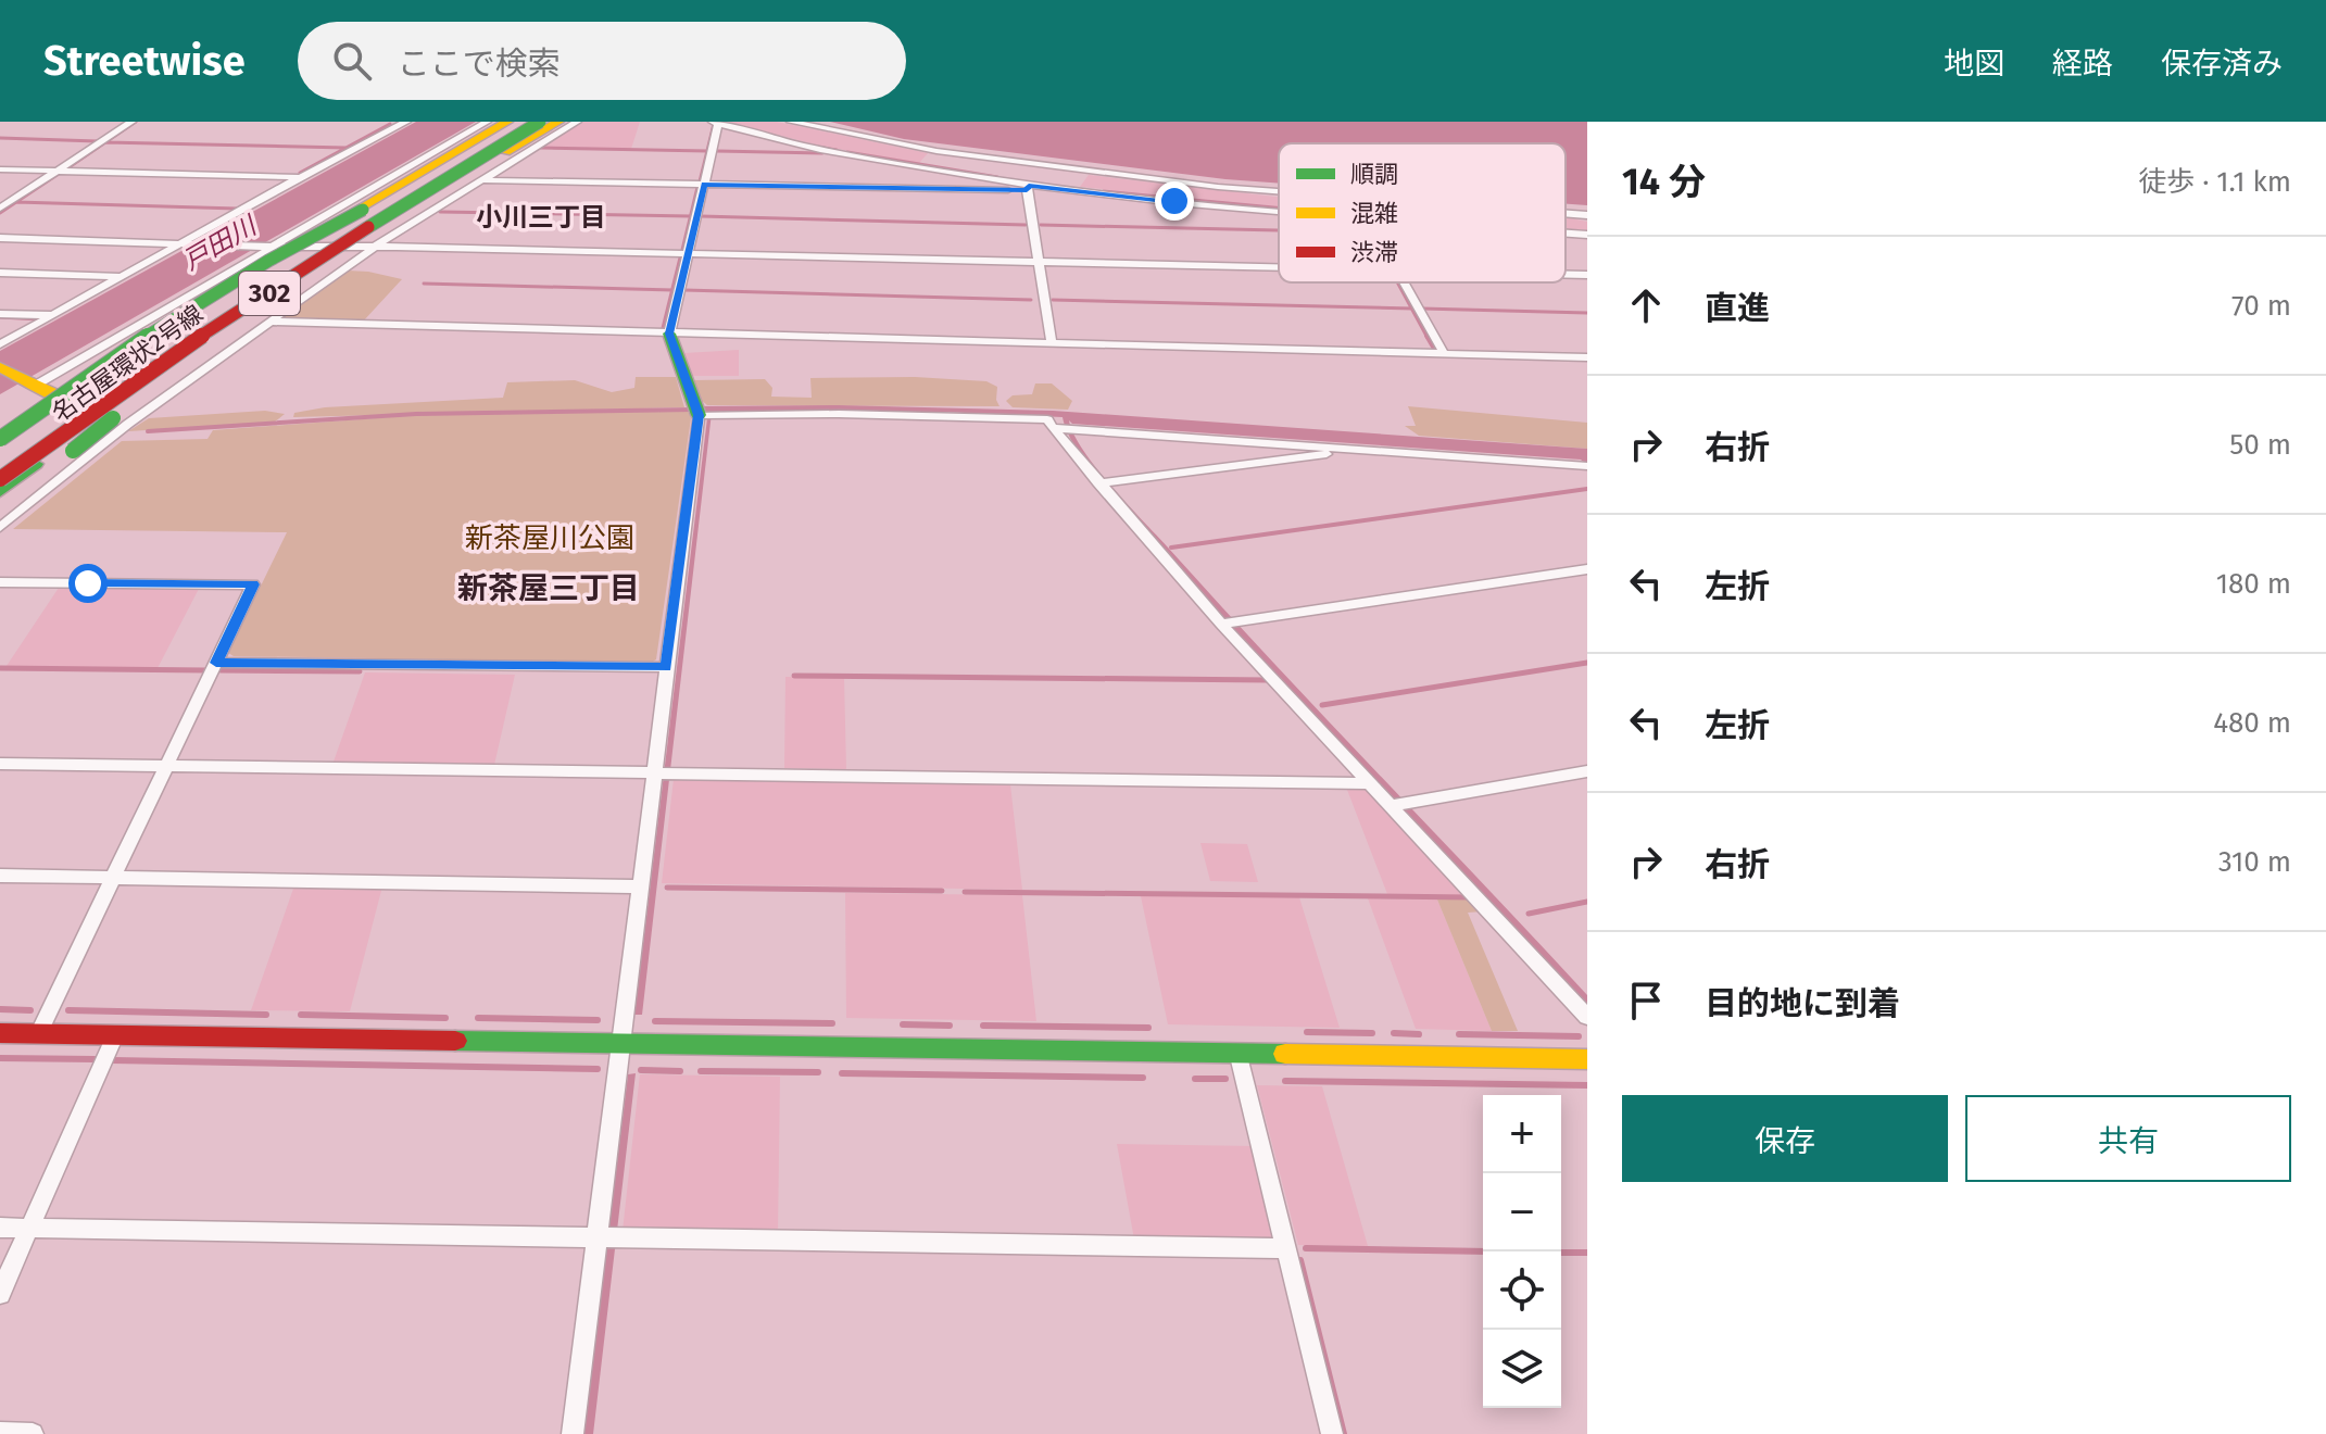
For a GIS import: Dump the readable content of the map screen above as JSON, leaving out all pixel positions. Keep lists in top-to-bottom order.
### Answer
{
  "streets": {
    "main road": ["302", "名古屋環状2号線"]
  },
  "districts": ["小川三丁目", "新茶屋三丁目"],
  "water": ["戸田川"],
  "parks": ["新茶屋川公園"],
  "legend": ["順調", "混雑", "渋滞"],
  "page": {
    "header": "Streetwise",
    "search": "ここで検索",
    "nav": ["地図", "経路", "保存済み"],
    "heading": ["14 分", "徒歩 · 1.1 km"],
    "list": [
      ["直進", "70 m"],
      ["右折", "50 m"],
      ["左折", "180 m"],
      ["左折", "480 m"],
      ["右折", "310 m"],
      "目的地に到着"
    ],
    "buttons": ["保存", "共有"],
    "map_buttons": ["+", "−"]
  }
}
